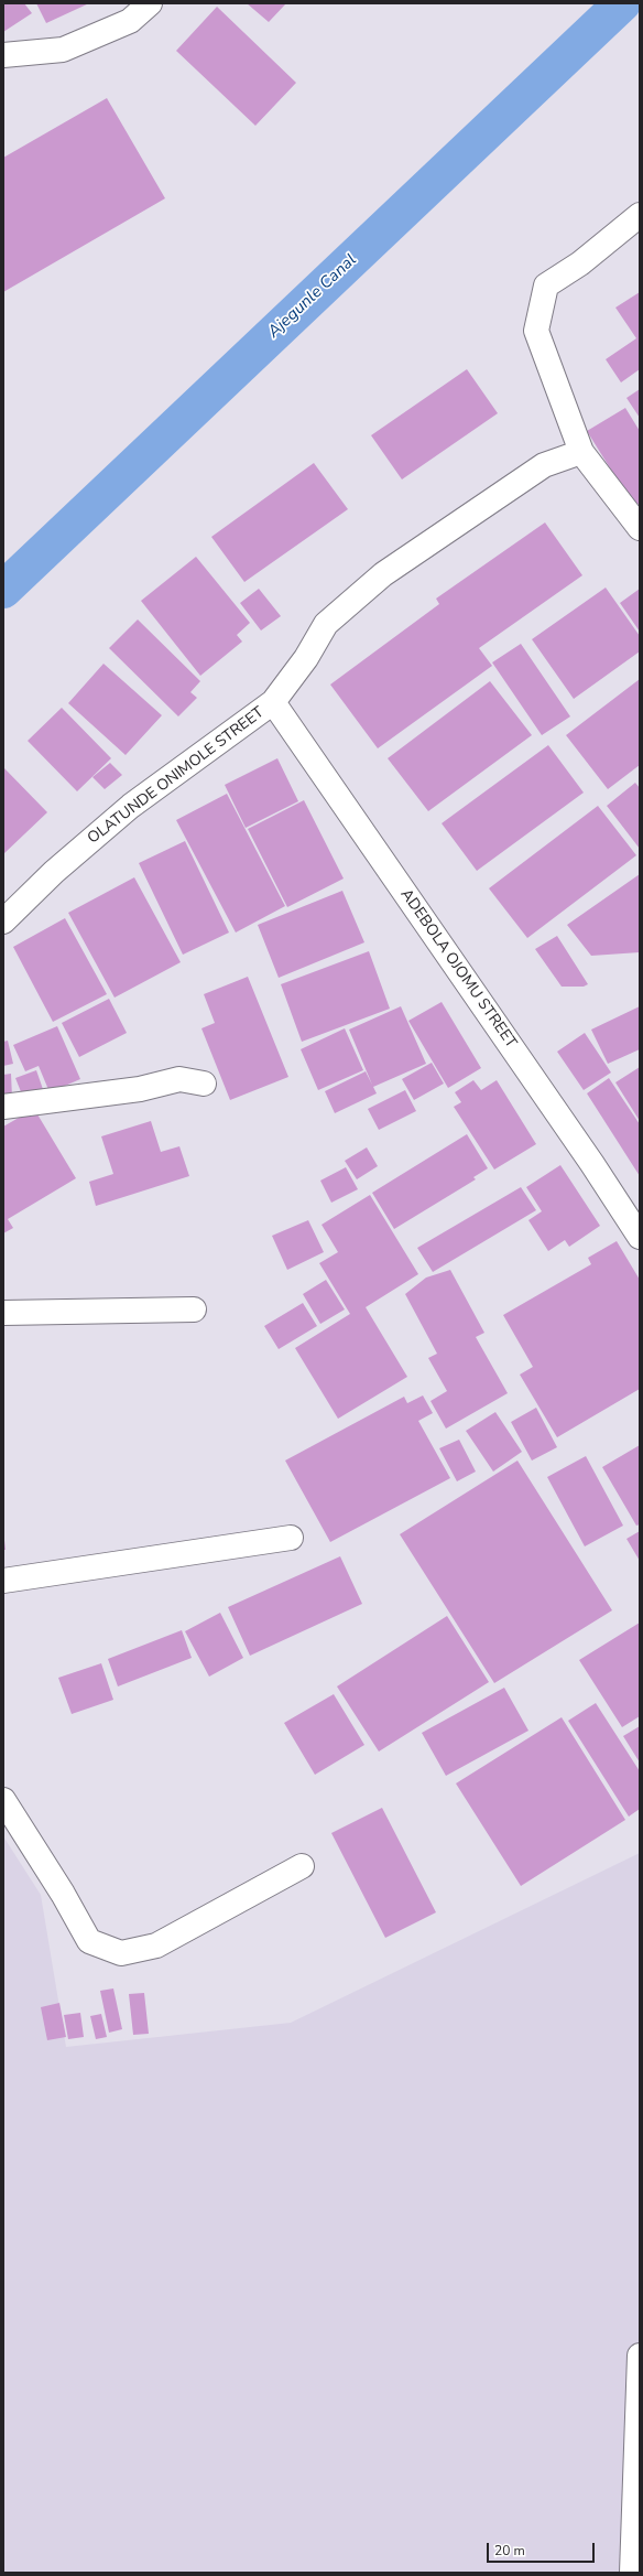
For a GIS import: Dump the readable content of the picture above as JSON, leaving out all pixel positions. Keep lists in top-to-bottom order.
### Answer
{
  "streets": {
    "street": ["OLATUNDE ONIMOLE STREET", "ADEBOLA OJOMU STREET"]
  },
  "crossings": [
    ["OLATUNDE ONIMOLE STREET", "ADEBOLA OJOMU STREET"]
  ],
  "water": ["Ajegunle Canal"],
  "scale_bar": "20 m"
}
